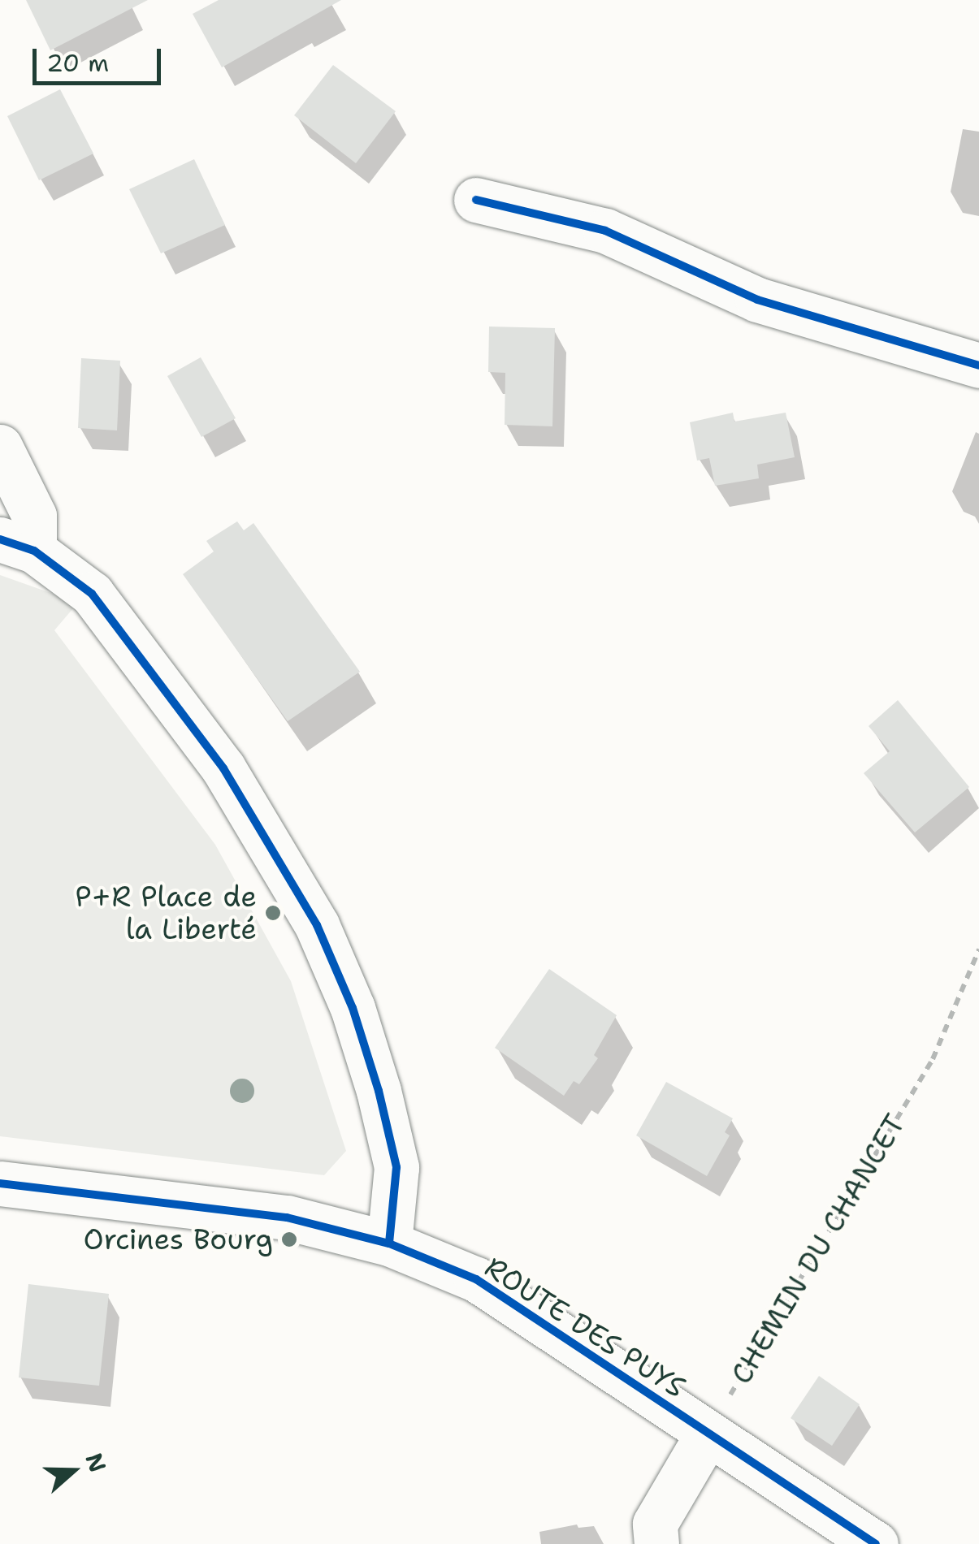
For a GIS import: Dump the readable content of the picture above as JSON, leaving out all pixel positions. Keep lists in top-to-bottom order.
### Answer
{
  "streets": {
    "street": ["ROUTE DES PUYS"],
    "path": ["CHEMIN DU CHANCET"]
  },
  "crossings": [
    ["CHEMIN DU CHANCET", "ROUTE DES PUYS"]
  ],
  "places": ["P+R Place de la Liberté", "Orcines Bourg"],
  "scale_bar": "20 m",
  "north": "right"
}
